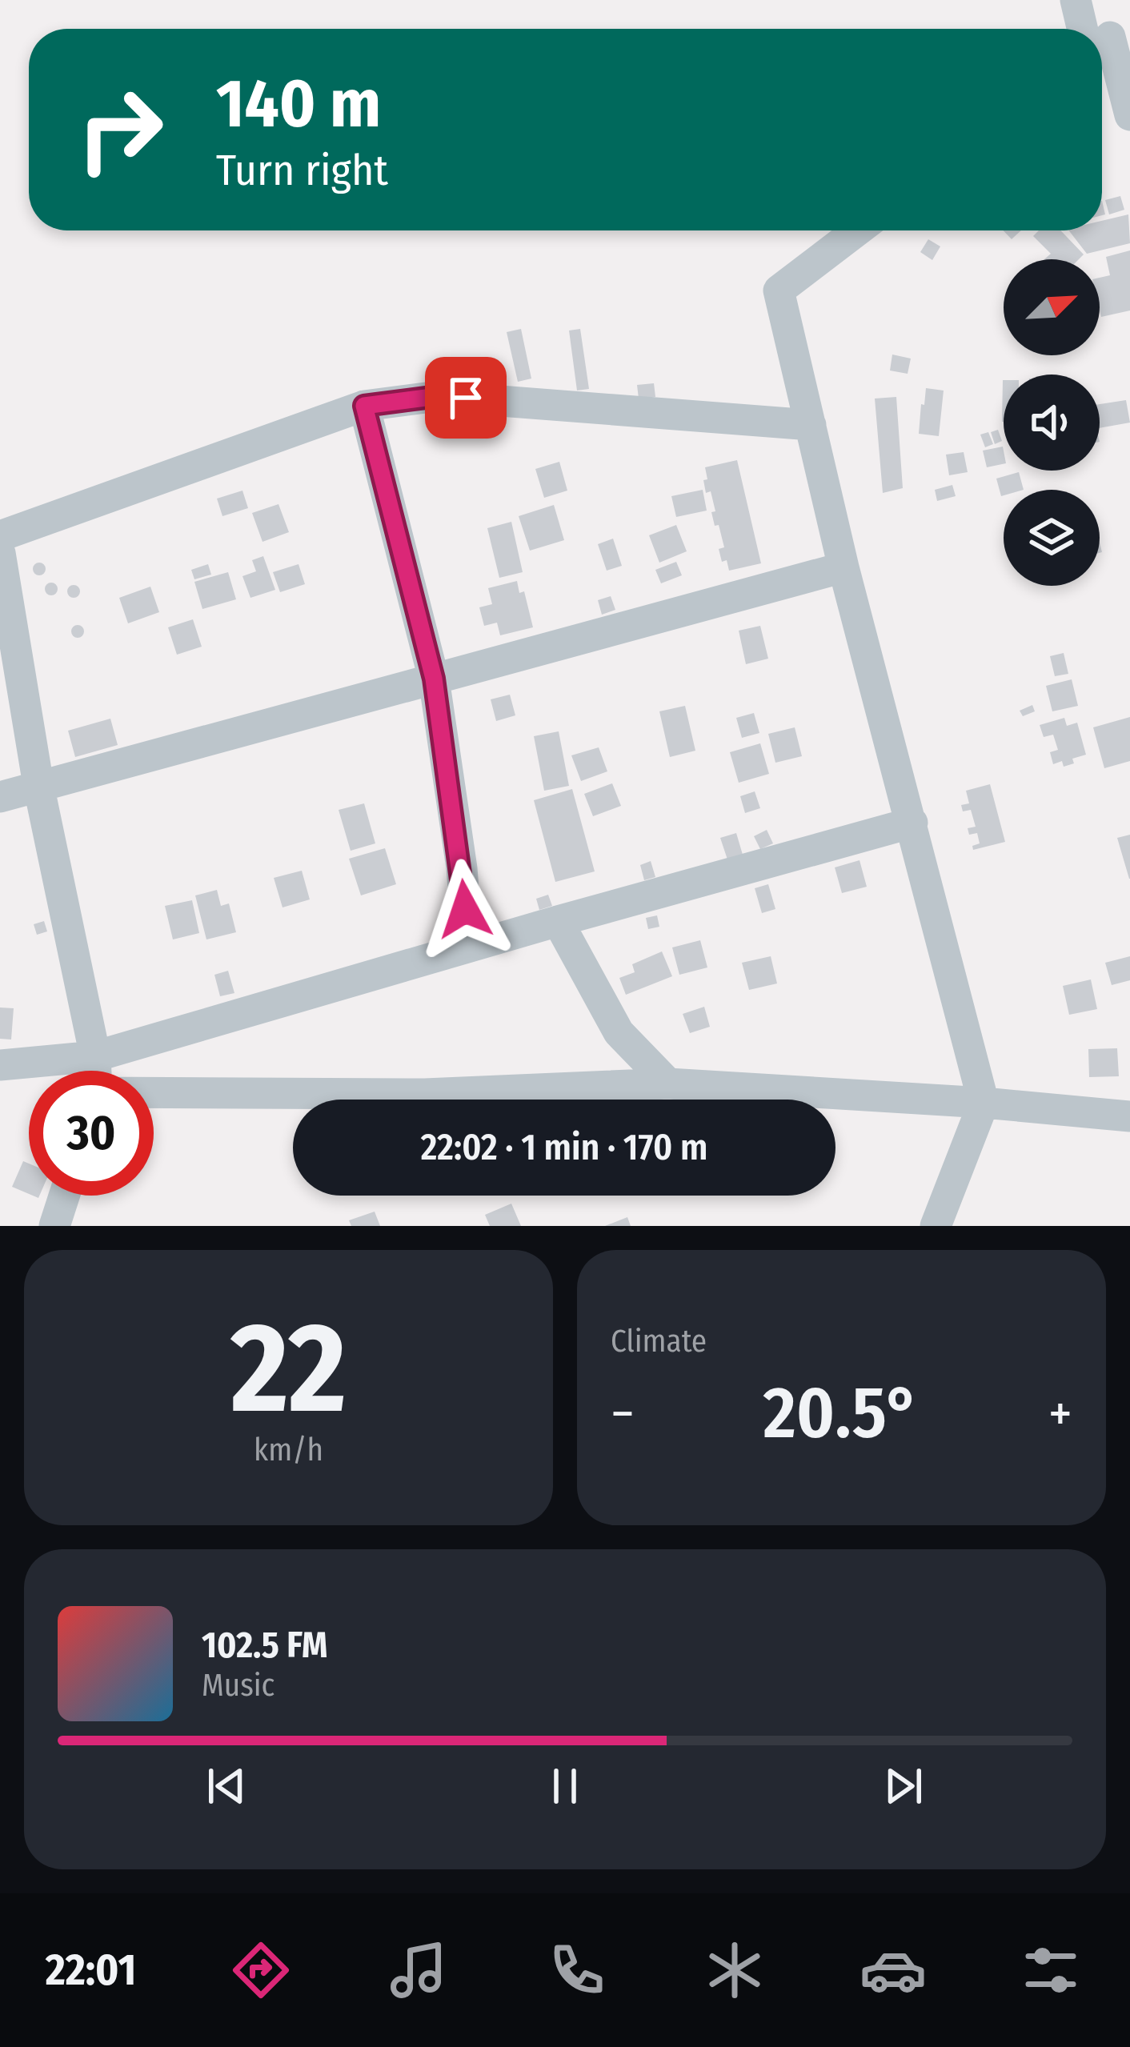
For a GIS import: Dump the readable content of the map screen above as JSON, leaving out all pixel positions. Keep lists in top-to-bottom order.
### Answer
{
  "north": "top right",
  "page": {
    "turn": ["140 m", "Turn right"],
    "limit": "30",
    "trip": "22:02 · 1 min · 170 m",
    "tile": [
      ["22", "km/h"],
      "Climate"
    ],
    "heat": ["−", "20.5°", "+"],
    "song": ["102.5 FM", "Music"],
    "tabs": "22:01"
  }
}
